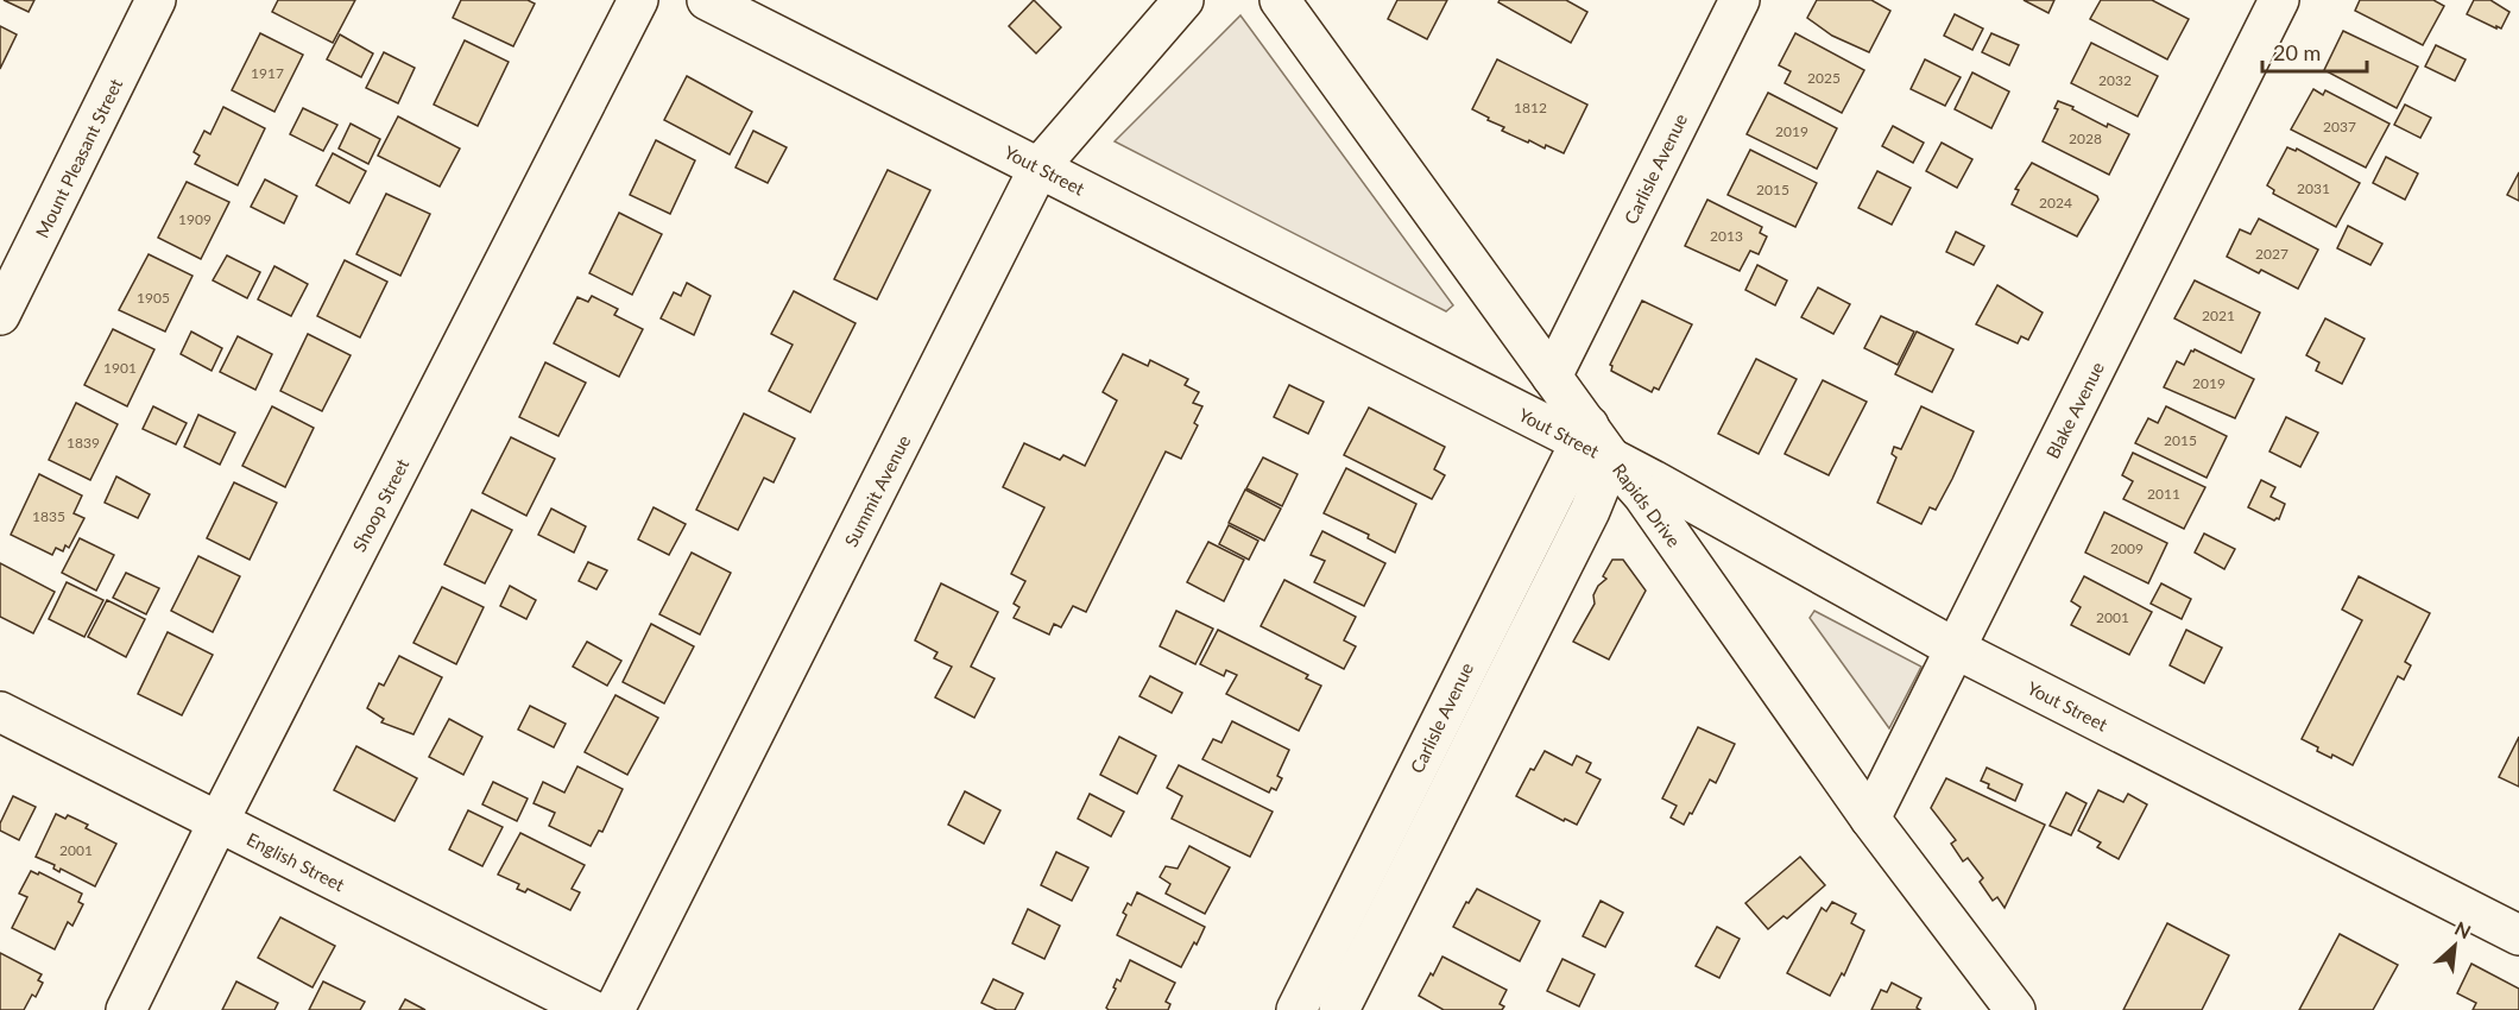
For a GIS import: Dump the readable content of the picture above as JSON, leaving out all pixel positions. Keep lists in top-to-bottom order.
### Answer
{
  "streets": {
    "street": [
      "Mount Pleasant Street",
      "Carlisle Avenue",
      "Yout Street",
      "Blake Avenue",
      "Summit Avenue",
      "Shoop Street",
      "Rapids Drive",
      "English Street"
    ]
  },
  "crossings": [
    ["Carlisle Avenue", "Yout Street"],
    ["Carlisle Avenue", "Rapids Drive"],
    ["Yout Street", "Blake Avenue"],
    ["Yout Street", "Summit Avenue"],
    ["Yout Street", "Rapids Drive"],
    ["Blake Avenue", "Rapids Drive"],
    ["Shoop Street", "English Street"]
  ],
  "house_numbers": [
    "1917",
    "2025",
    "2032",
    "1812",
    "2037",
    "2019",
    "2028",
    "2031",
    "2015",
    "2024",
    "1909",
    "2013",
    "2027",
    "1905",
    "2021",
    "1901",
    "2019",
    "2015",
    "1839",
    "2011",
    "1835",
    "2009",
    "2001",
    "2001"
  ],
  "scale_bar": "20 m",
  "north": "top right"
}
